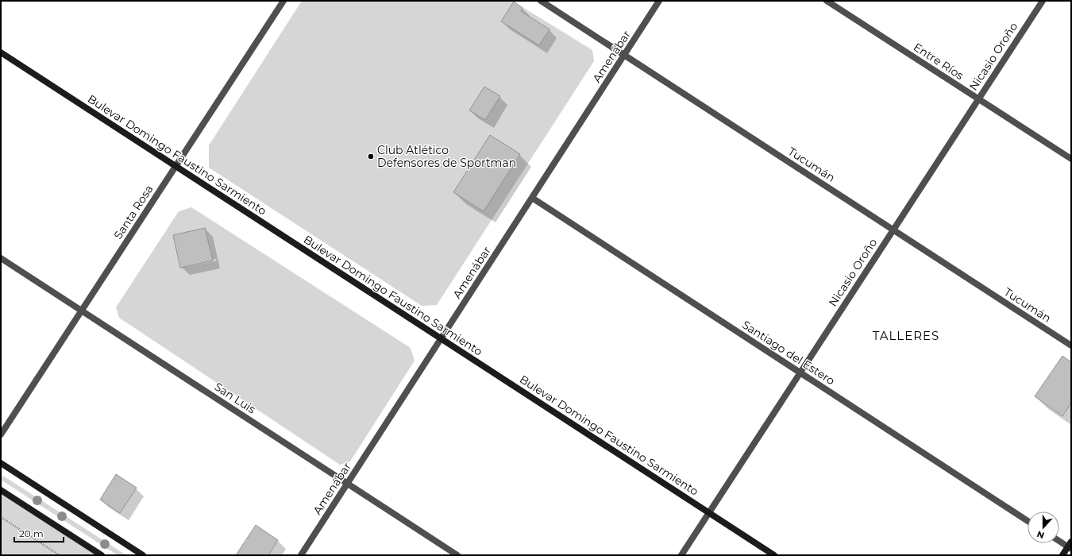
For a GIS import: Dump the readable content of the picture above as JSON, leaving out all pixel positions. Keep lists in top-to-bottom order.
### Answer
{
  "streets": {
    "street": [
      "Amenábar",
      "Nicasio Oroño",
      "Entre Ríos",
      "Bulevar Domingo Faustino Sarmiento",
      "Tucumán",
      "Santa Rosa",
      "Santiago del Estero",
      "San Luis"
    ]
  },
  "crossings": [
    ["Amenábar", "Bulevar Domingo Faustino Sarmiento"],
    ["Amenábar", "Tucumán"],
    ["Amenábar", "Santiago del Estero"],
    ["Amenábar", "San Luis"],
    ["Nicasio Oroño", "Entre Ríos"],
    ["Nicasio Oroño", "Bulevar Domingo Faustino Sarmiento"],
    ["Nicasio Oroño", "Tucumán"],
    ["Nicasio Oroño", "Santiago del Estero"],
    ["Bulevar Domingo Faustino Sarmiento", "Santa Rosa"],
    ["Santa Rosa", "San Luis"]
  ],
  "districts": ["TALLERES"],
  "places": ["Club Atlético Defensores de Sportman"],
  "scale_bar": "20 m",
  "north": "bottom"
}
